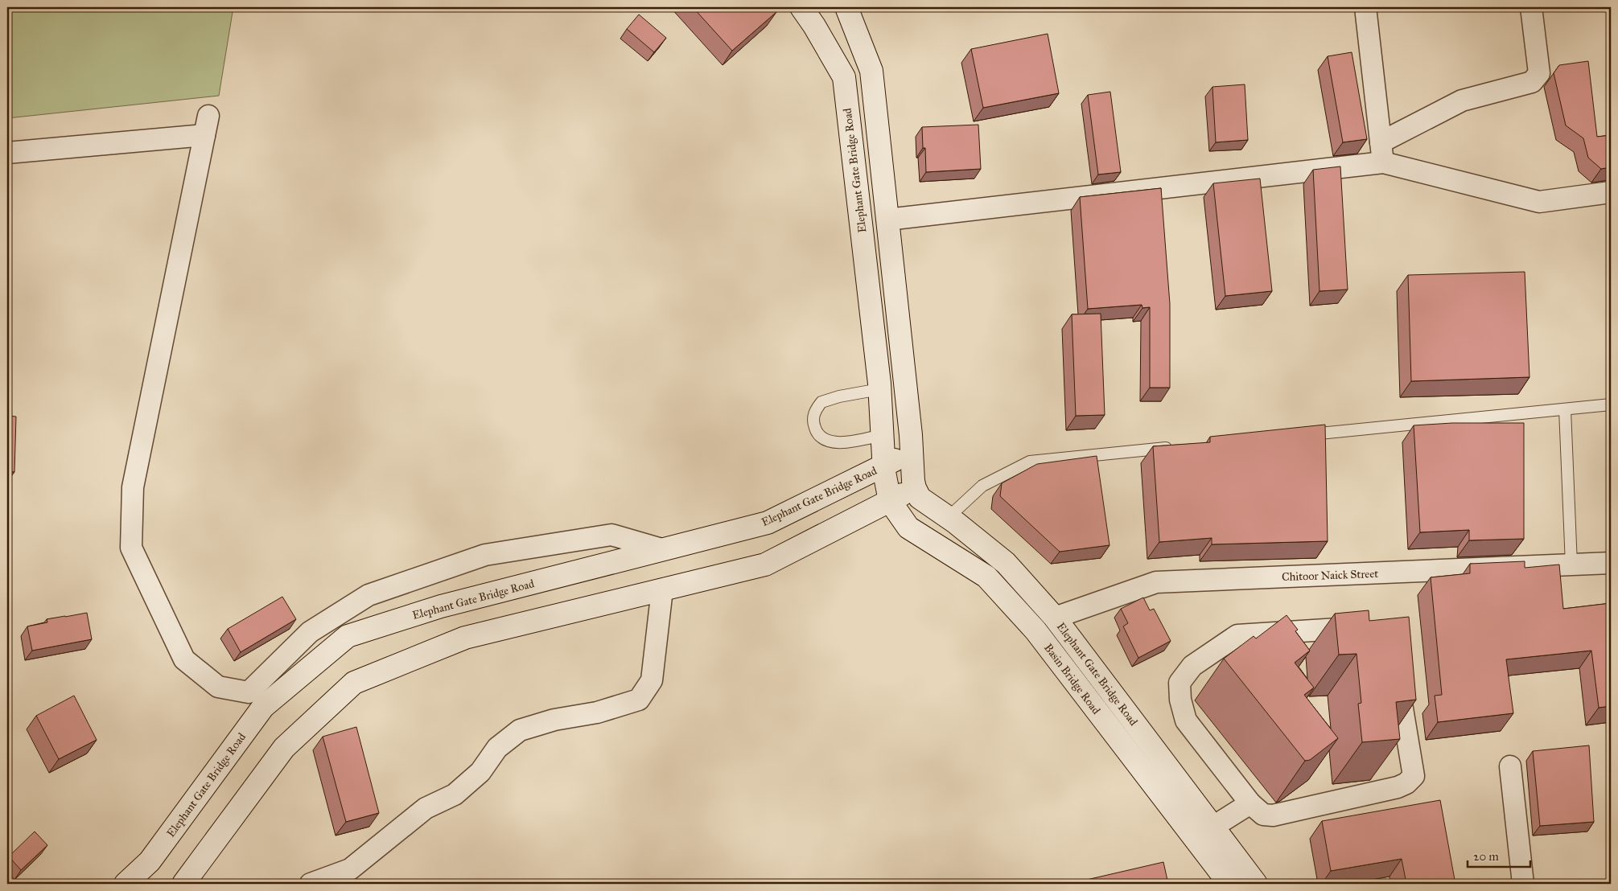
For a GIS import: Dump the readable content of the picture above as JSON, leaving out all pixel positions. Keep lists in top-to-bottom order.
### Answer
{
  "streets": {
    "main road": ["Elephant Gate Bridge Road", "Basin Bridge Road"],
    "street": ["Chitoor Naick Street"]
  },
  "crossings": [
    ["Elephant Gate Bridge Road", "Chitoor Naick Street"],
    ["Elephant Gate Bridge Road", "Basin Bridge Road"]
  ],
  "scale_bar": "20 m"
}
